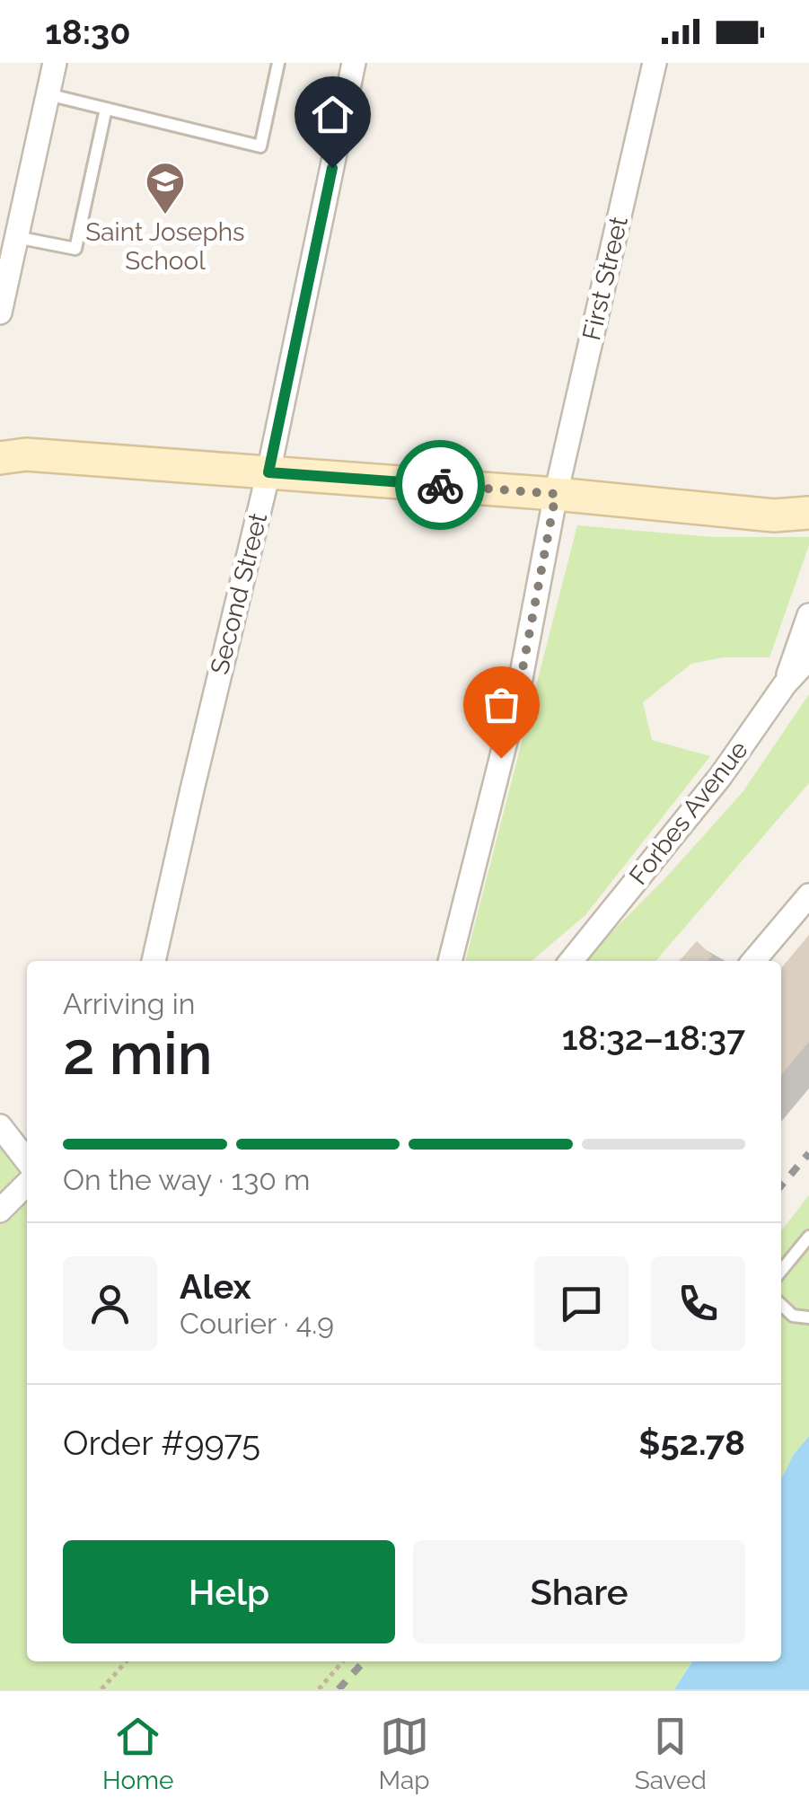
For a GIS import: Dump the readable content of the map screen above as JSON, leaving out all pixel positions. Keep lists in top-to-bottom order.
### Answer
{
  "streets": {
    "street": ["First Street", "Second Street", "Forbes Avenue"]
  },
  "places": {
    "school or university": ["Saint Josephs School"]
  },
  "page": {
    "status": "18:30",
    "heading": ["2 min", "Arriving in", "18:32–18:37"],
    "panel": [
      "Alex",
      "Courier · 4.9",
      "Order #9975",
      "$52.78"
    ],
    "bar": "On the way · 130 m",
    "buttons": ["Help", "Share"],
    "tabs": ["Home", "Map", "Saved"]
  }
}
